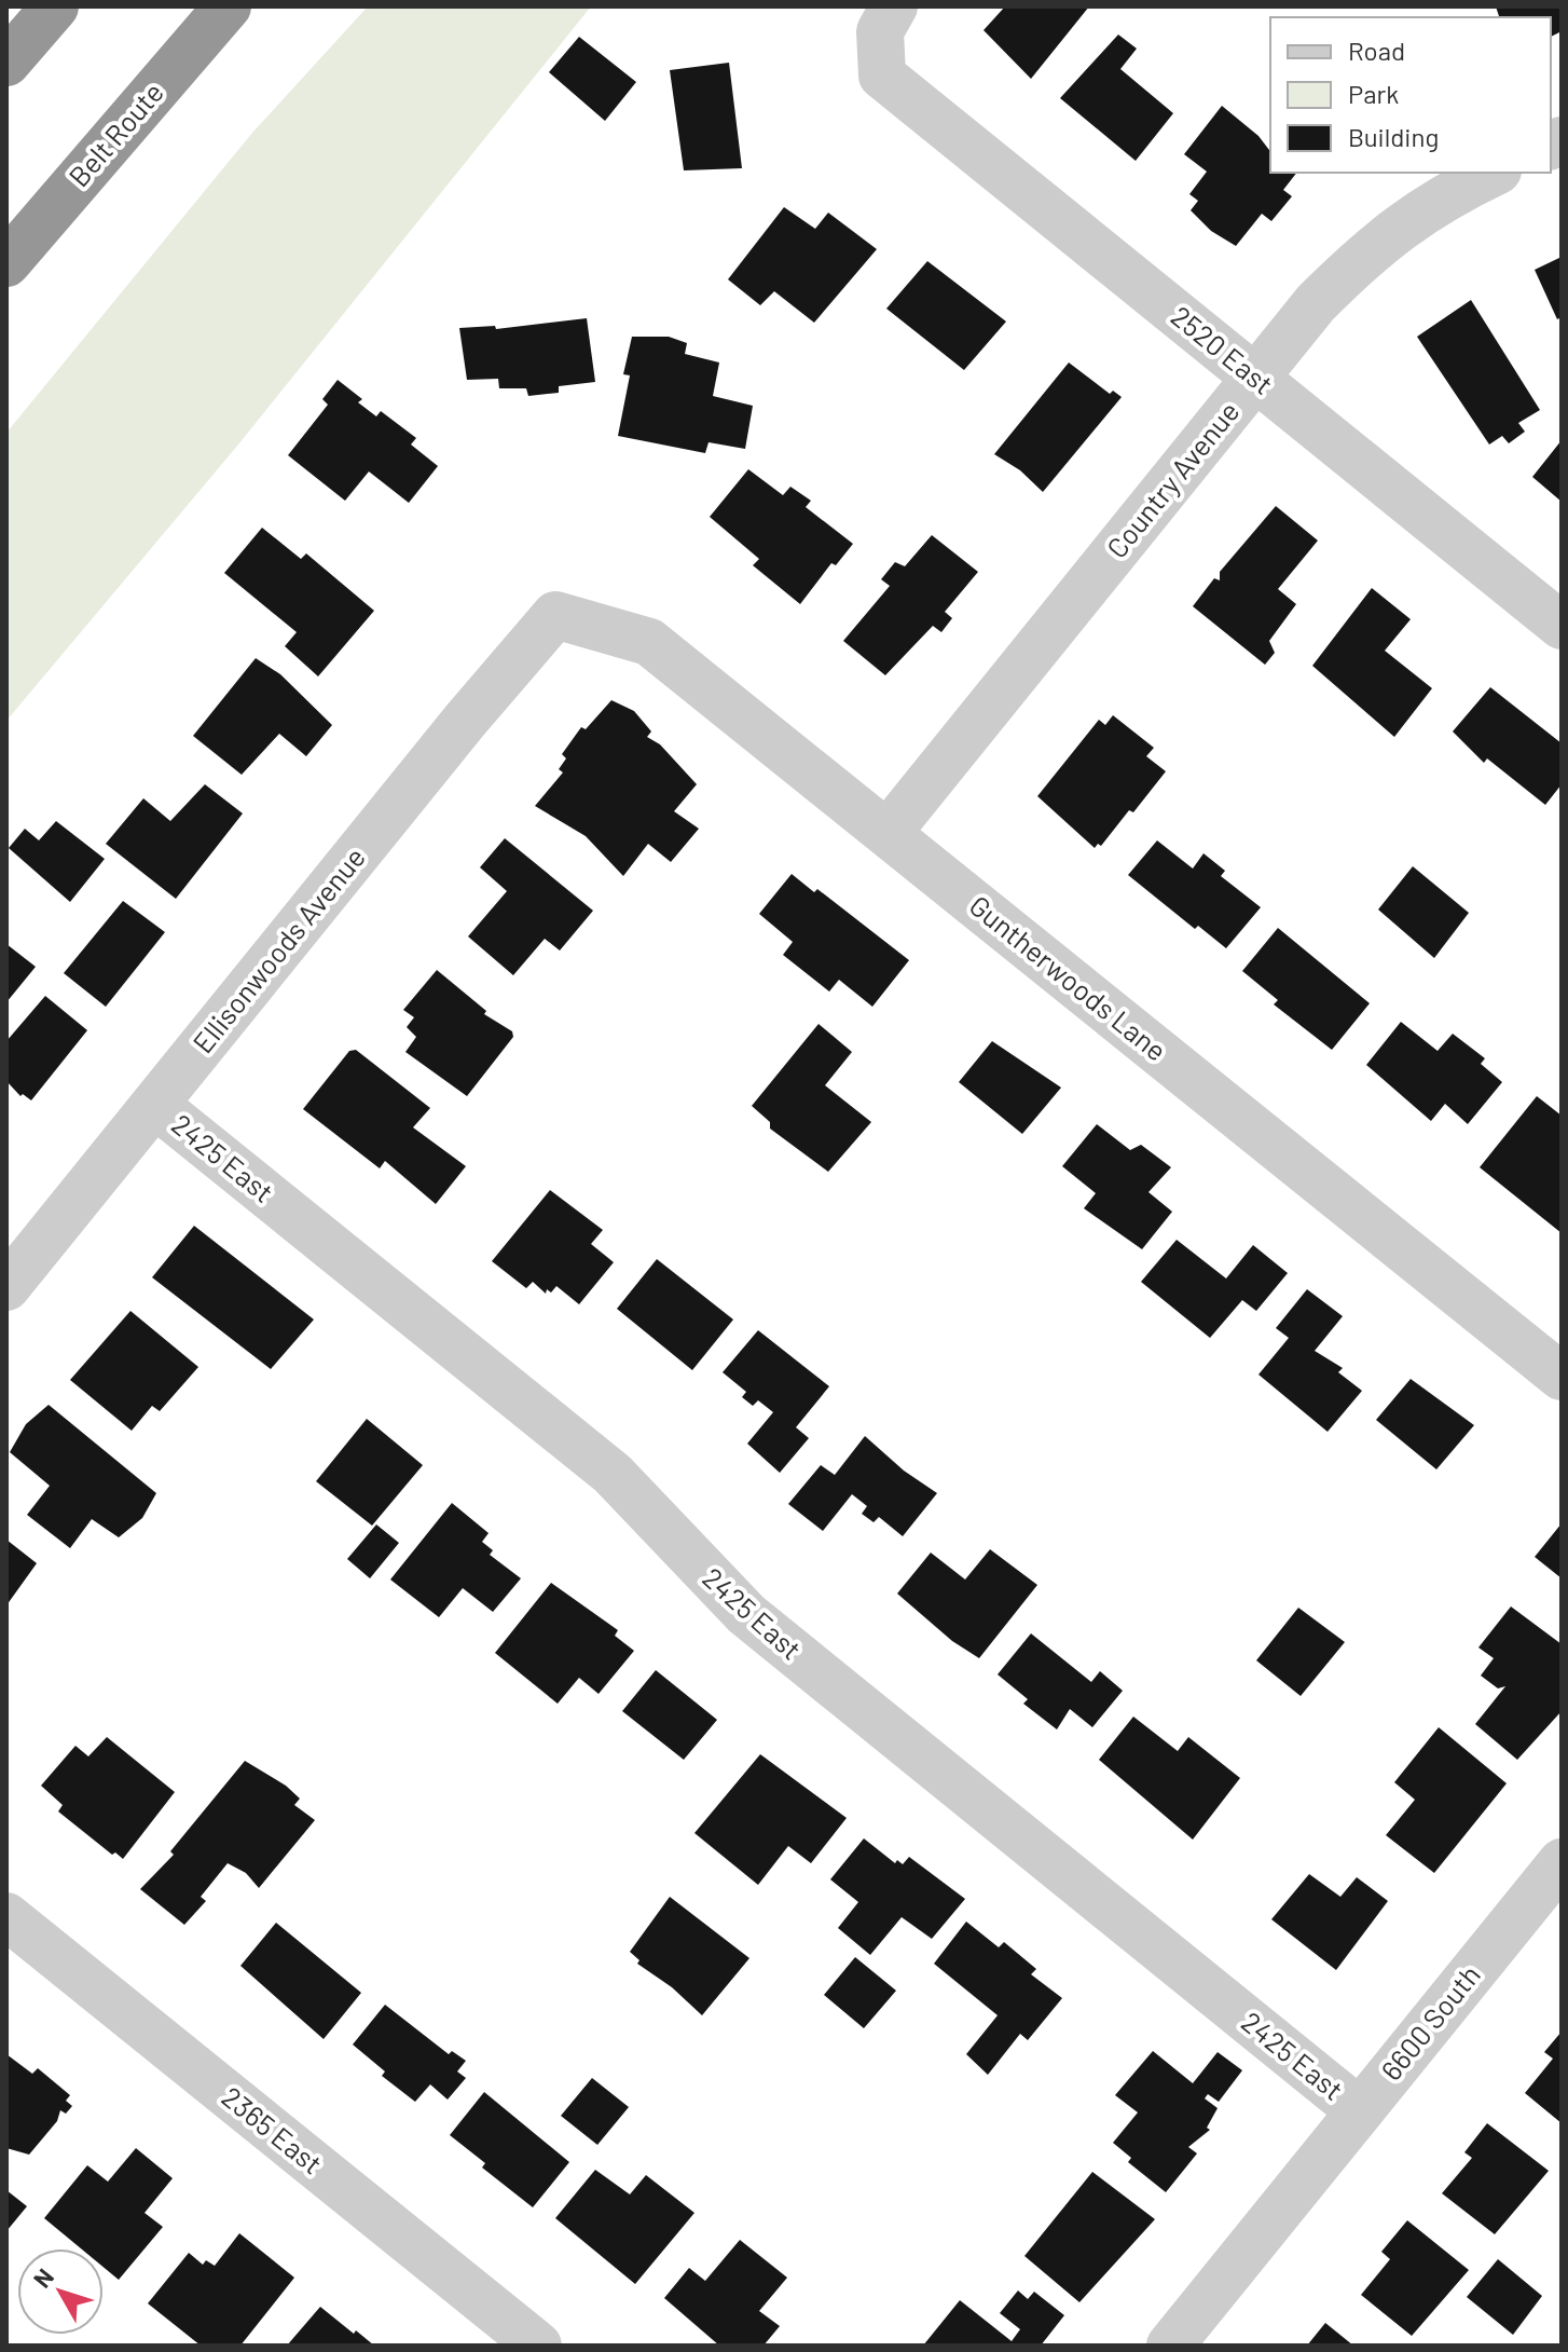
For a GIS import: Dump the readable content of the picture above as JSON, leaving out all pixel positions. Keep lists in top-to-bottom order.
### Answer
{
  "streets": {
    "highway": ["Belt Route"],
    "street": [
      "2520 East",
      "Country Avenue",
      "Ellisonwoods Avenue",
      "Guntherwoods Lane",
      "2425 East",
      "6600 South",
      "2365 East"
    ]
  },
  "crossings": [
    ["2520 East", "Country Avenue"],
    ["Country Avenue", "Guntherwoods Lane"],
    ["Ellisonwoods Avenue", "Guntherwoods Lane"],
    ["Ellisonwoods Avenue", "2425 East"],
    ["2425 East", "6600 South"]
  ],
  "legend": ["Road", "Park", "Building"],
  "north": "top left"
}
